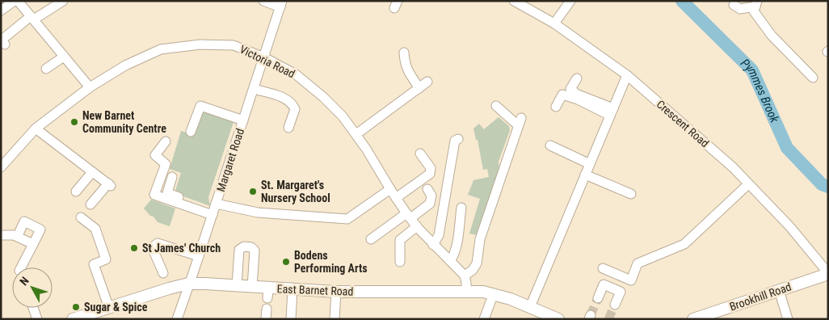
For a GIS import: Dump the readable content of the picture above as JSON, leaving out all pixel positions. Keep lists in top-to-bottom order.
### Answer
{
  "streets": {
    "main road": ["East Barnet Road", "Brookhill Road"],
    "street": ["Victoria Road", "Crescent Road", "Margaret Road"]
  },
  "crossings": [
    ["Victoria Road", "Margaret Road"],
    ["Crescent Road", "Brookhill Road"],
    ["Margaret Road", "East Barnet Road"]
  ],
  "water": ["Pymmes Brook"],
  "places": [
    "New Barnet Community Centre",
    "St. Margaret's Nursery School",
    "St James' Church",
    "Bodens Performing Arts",
    "Sugar & Spice"
  ],
  "north": "top left"
}
